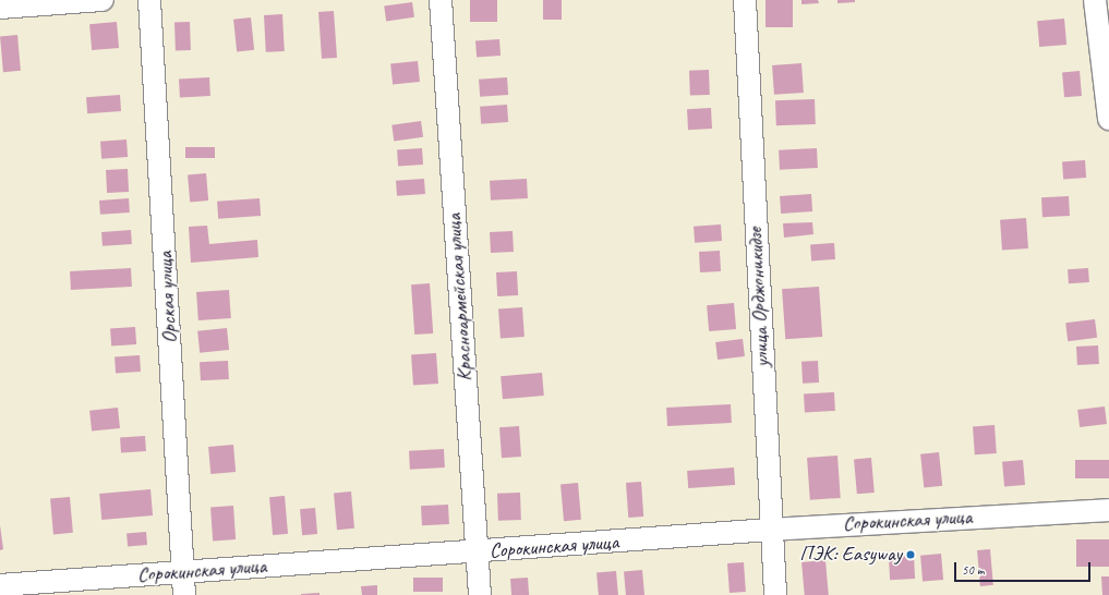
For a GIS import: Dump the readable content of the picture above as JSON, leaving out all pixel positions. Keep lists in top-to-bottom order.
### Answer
{
  "streets": {
    "street": [
      "Орская улица",
      "Красноармейская улица",
      "улица Орджоникидзе",
      "Сорокинская улица"
    ]
  },
  "crossings": [
    ["Орская улица", "Сорокинская улица"],
    ["Красноармейская улица", "Сорокинская улица"],
    ["улица Орджоникидзе", "Сорокинская улица"]
  ],
  "places": ["ПЭК: Easyway"],
  "scale_bar": "50 m"
}
